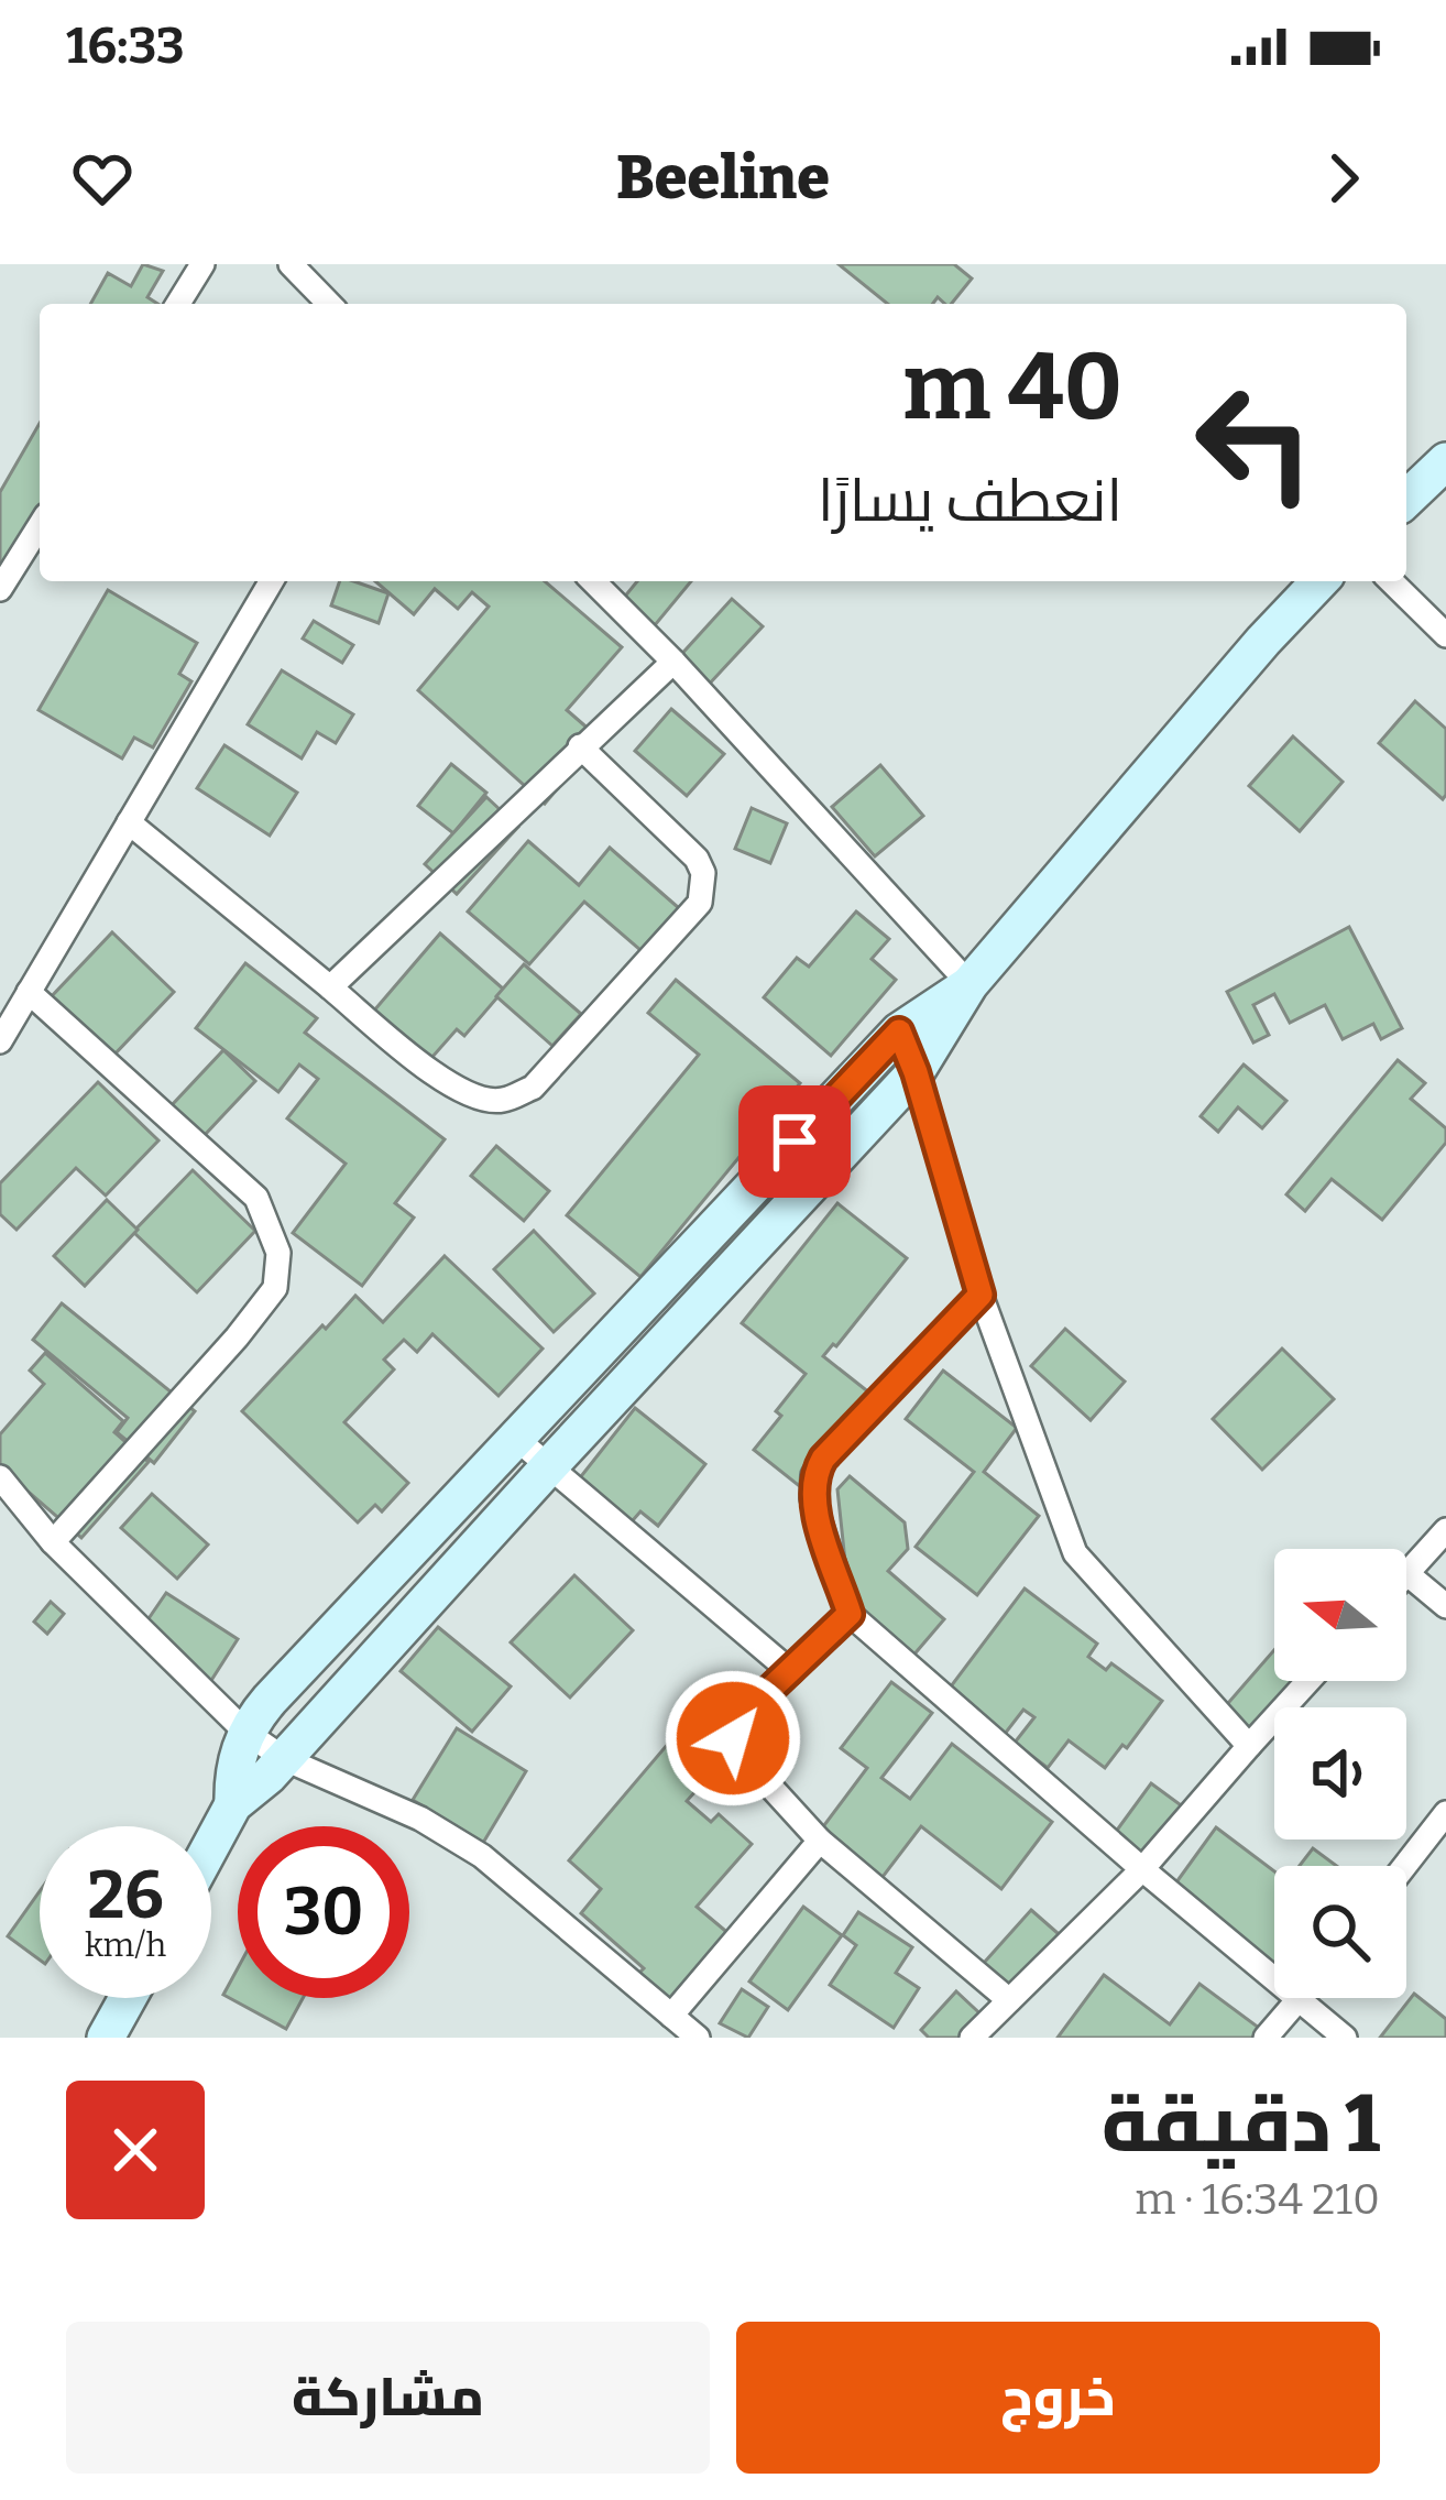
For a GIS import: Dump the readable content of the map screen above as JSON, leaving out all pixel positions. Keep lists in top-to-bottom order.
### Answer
{
  "north": "left",
  "page": {
    "status": "16:33",
    "header": "Beeline",
    "turn": ["40 m", "انعطف يسارًا"],
    "speed": "26 km/h",
    "limit": "30",
    "heading": ["1 دقيقة", "210 m · 16:34"],
    "buttons": ["خروج", "مشاركة"]
  }
}
